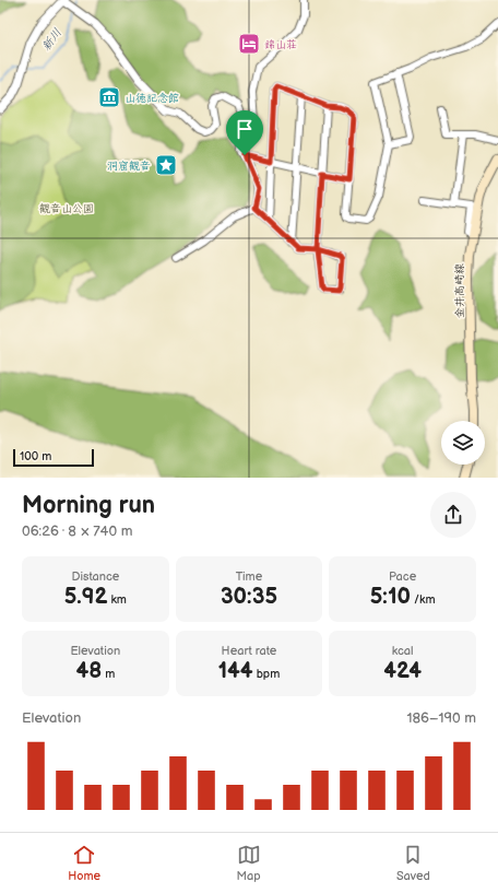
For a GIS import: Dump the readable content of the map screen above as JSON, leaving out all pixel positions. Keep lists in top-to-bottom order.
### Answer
{
  "streets": {
    "main road": ["金井高崎線"]
  },
  "water": ["新川"],
  "parks": ["観音山公園"],
  "places": {
    "hotel": ["錦山荘"],
    "museum": ["山徳記念館"],
    "place": ["洞窟観音"]
  },
  "scale_bar": "100 m",
  "page": {
    "scale": "100 m",
    "heading": ["Morning run", "06:26 · 8 × 740 m"],
    "stats": [
      ["Distance", "5.92 km"],
      ["Time", "30:35"],
      ["Pace", "5:10 /km"],
      ["Elevation", "48 m"],
      ["Heart rate", "144 bpm"],
      ["kcal", "424"]
    ],
    "chart": ["Elevation", "186–190 m"],
    "tabs": ["Home", "Map", "Saved"]
  }
}
